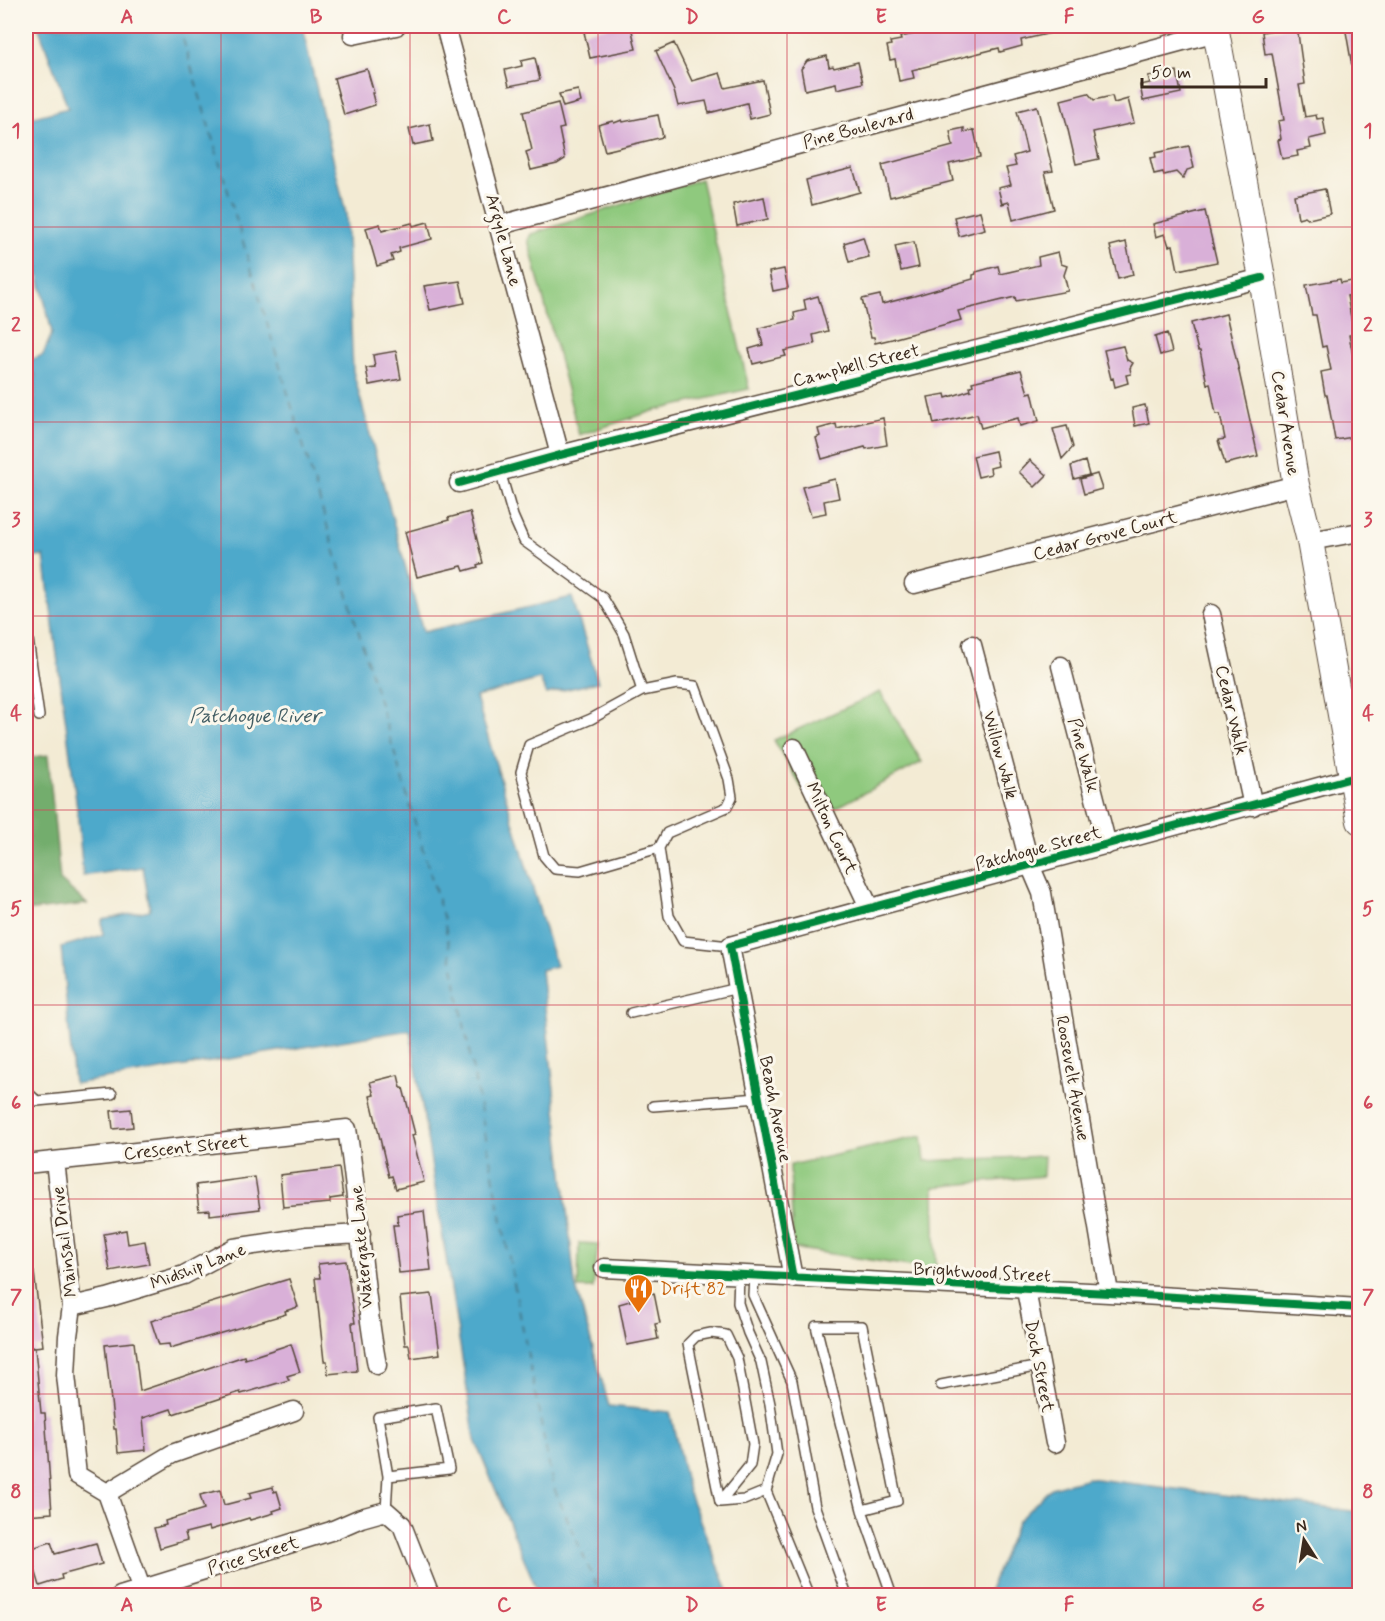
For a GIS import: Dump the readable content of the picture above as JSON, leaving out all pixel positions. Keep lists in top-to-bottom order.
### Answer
{
  "streets": {
    "street": [
      "Pine Boulevard",
      "Argyle Lane",
      "Campbell Street",
      "Cedar Avenue",
      "Cedar Grove Court",
      "Cedar Walk",
      "Willow Walk",
      "Pine Walk",
      "Milton Court",
      "Patchogue Street",
      "Roosevelt Avenue",
      "Beach Avenue",
      "Crescent Street",
      "Mainsail Drive",
      "Watergate Lane",
      "Midship Lane",
      "Brightwood Street",
      "Dock Street",
      "Price Street"
    ]
  },
  "crossings": [
    ["Pine Boulevard", "Argyle Lane"],
    ["Pine Boulevard", "Cedar Avenue"],
    ["Argyle Lane", "Campbell Street"],
    ["Campbell Street", "Cedar Avenue"],
    ["Cedar Avenue", "Cedar Grove Court"],
    ["Cedar Avenue", "Patchogue Street"],
    ["Cedar Walk", "Patchogue Street"],
    ["Willow Walk", "Patchogue Street"],
    ["Willow Walk", "Roosevelt Avenue"],
    ["Pine Walk", "Patchogue Street"],
    ["Milton Court", "Patchogue Street"],
    ["Patchogue Street", "Roosevelt Avenue"],
    ["Patchogue Street", "Beach Avenue"],
    ["Roosevelt Avenue", "Brightwood Street"],
    ["Beach Avenue", "Brightwood Street"],
    ["Crescent Street", "Mainsail Drive"],
    ["Crescent Street", "Watergate Lane"],
    ["Mainsail Drive", "Midship Lane"],
    ["Watergate Lane", "Midship Lane"],
    ["Brightwood Street", "Dock Street"]
  ],
  "water": ["Patchogue River"],
  "places": {
    "restaurant": ["Drift 82"]
  },
  "scale_bar": "50 m",
  "north": "top",
  "grid": {
    "columns": [
      "A",
      "B",
      "C",
      "D",
      "E",
      "F",
      "G"
    ],
    "rows": [
      "1",
      "2",
      "3",
      "4",
      "5",
      "6",
      "7",
      "8"
    ]
  }
}
